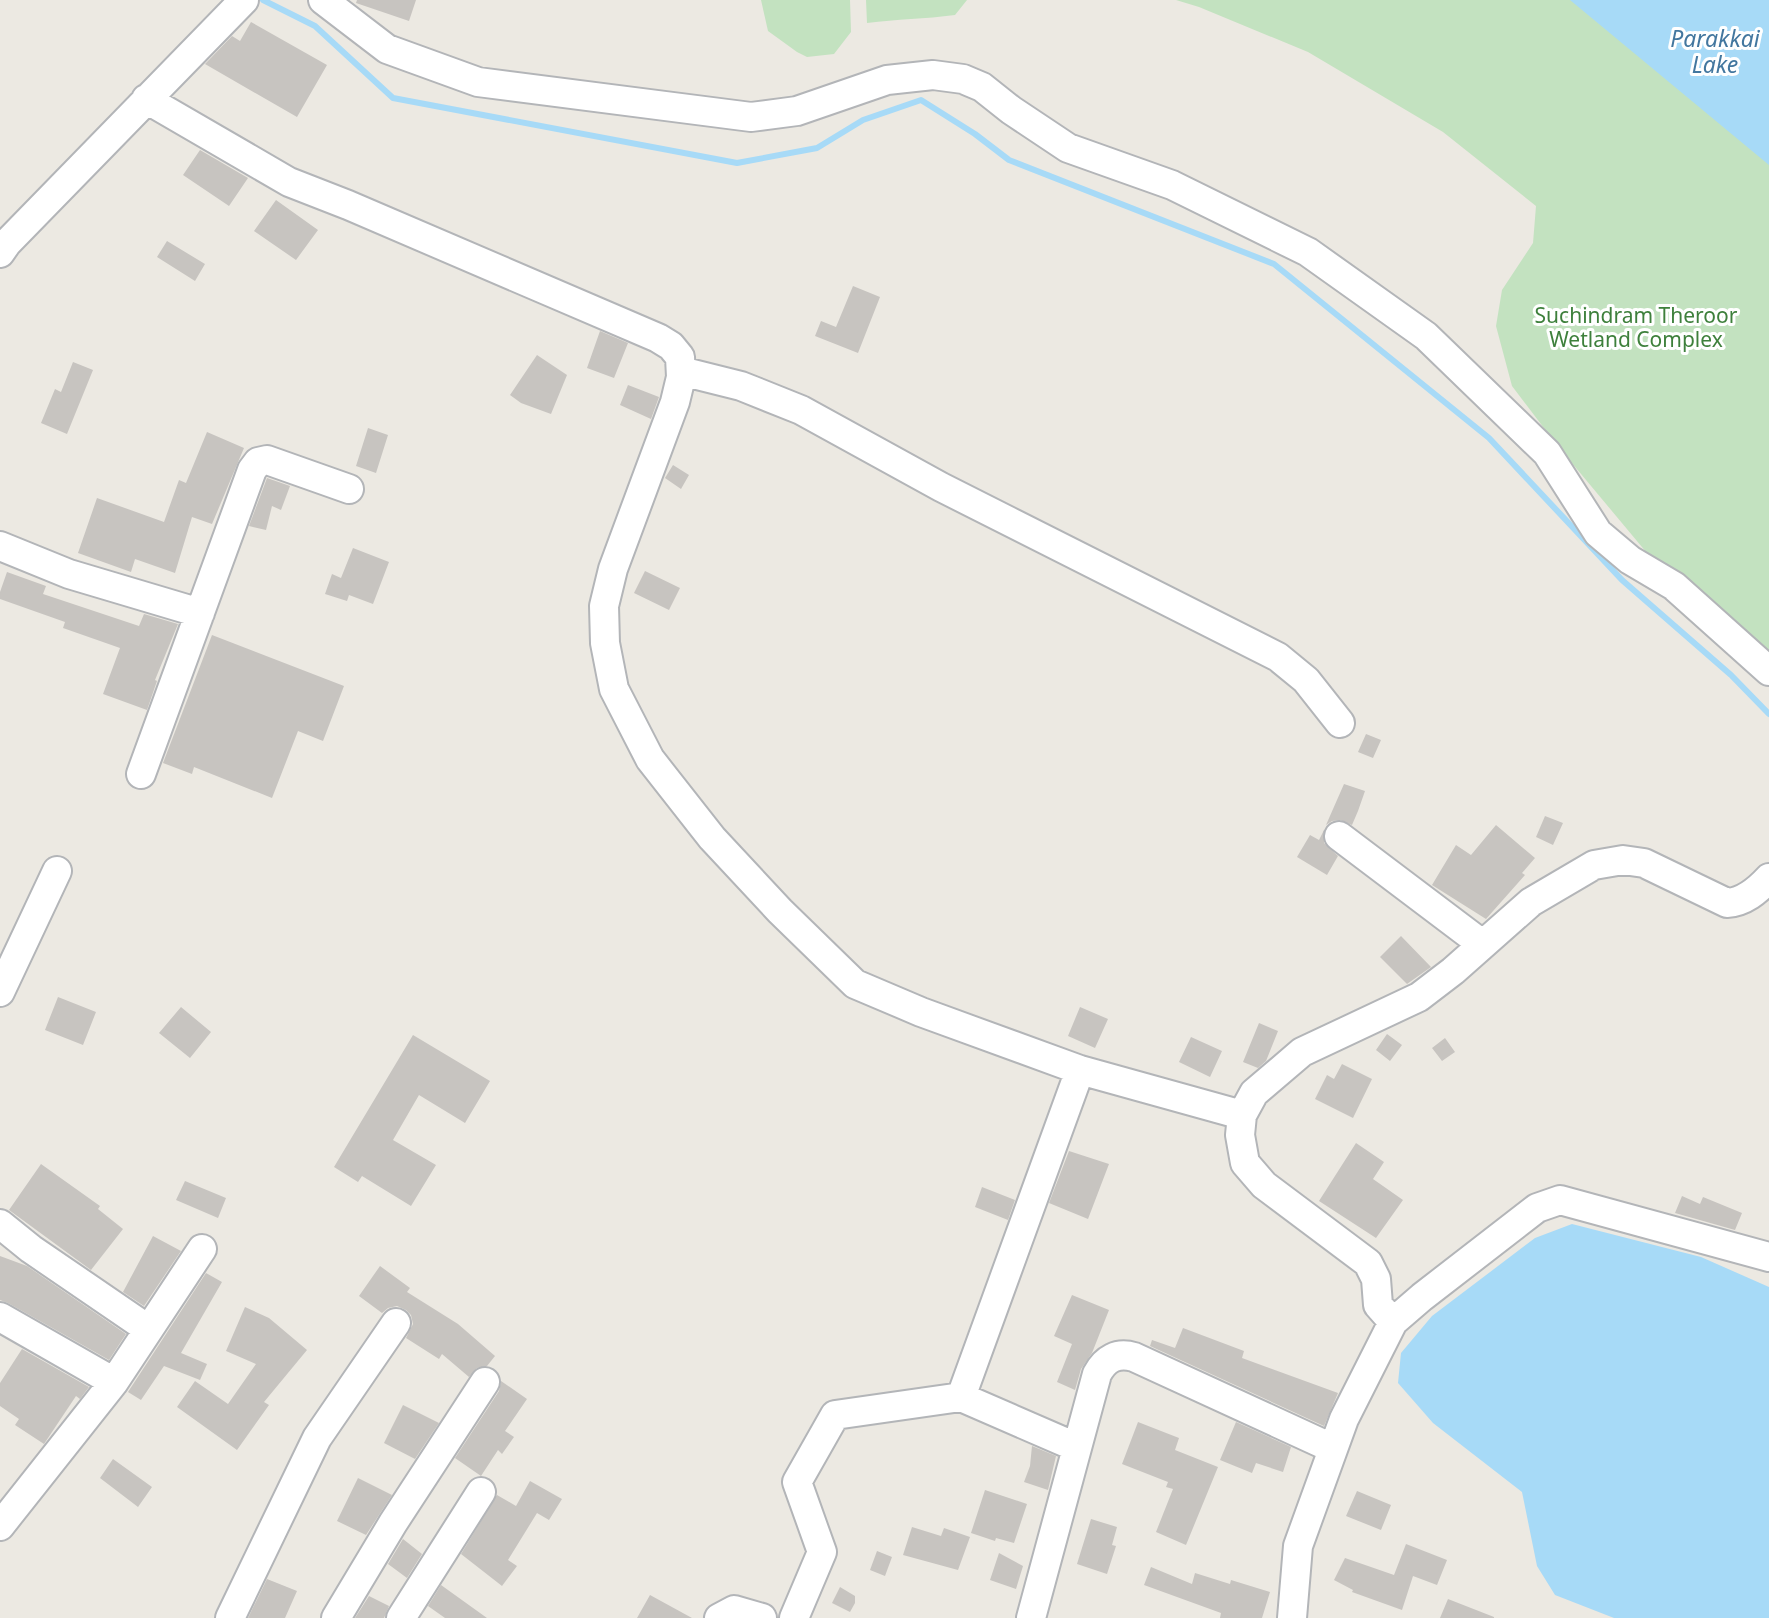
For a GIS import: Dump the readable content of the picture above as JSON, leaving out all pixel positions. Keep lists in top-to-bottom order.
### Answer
{
  "water": ["Parakkai Lake"],
  "parks": ["Suchindram Theroor Wetland Complex"]
}
